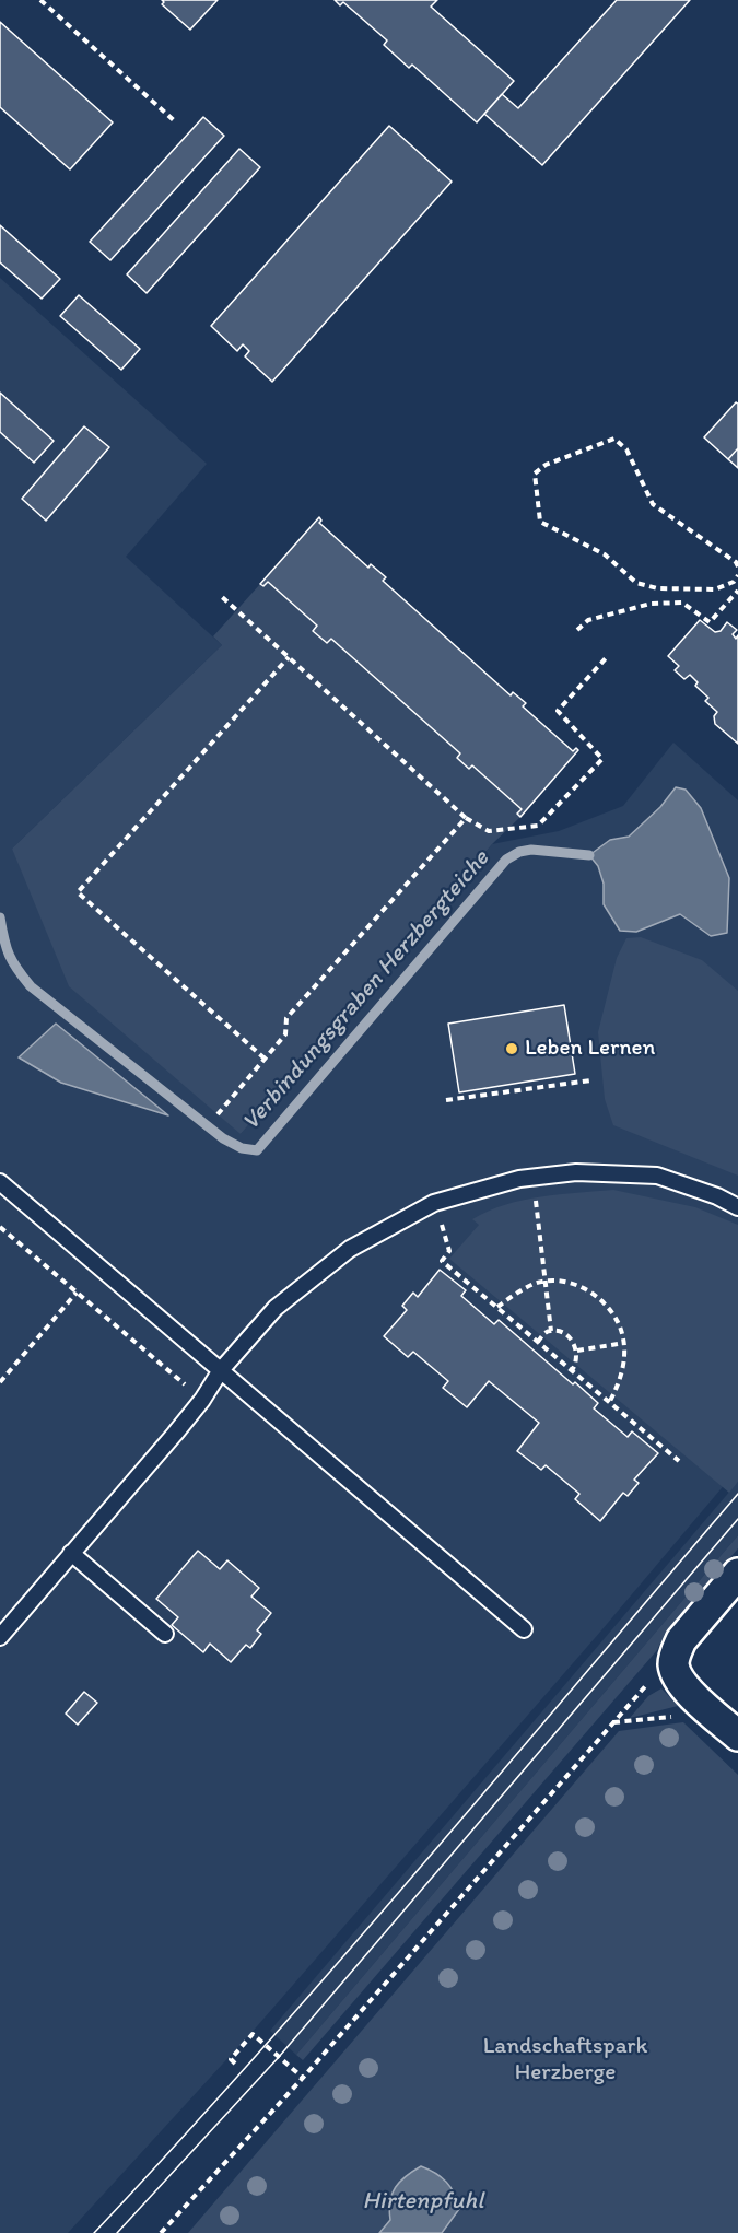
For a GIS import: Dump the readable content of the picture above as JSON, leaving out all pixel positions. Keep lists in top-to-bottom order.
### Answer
{
  "water": ["Verbindungsgraben Herzbergteiche", "Hirtenpfuhl"],
  "parks": ["Landschaftspark Herzberge"],
  "places": ["Leben Lernen"]
}
